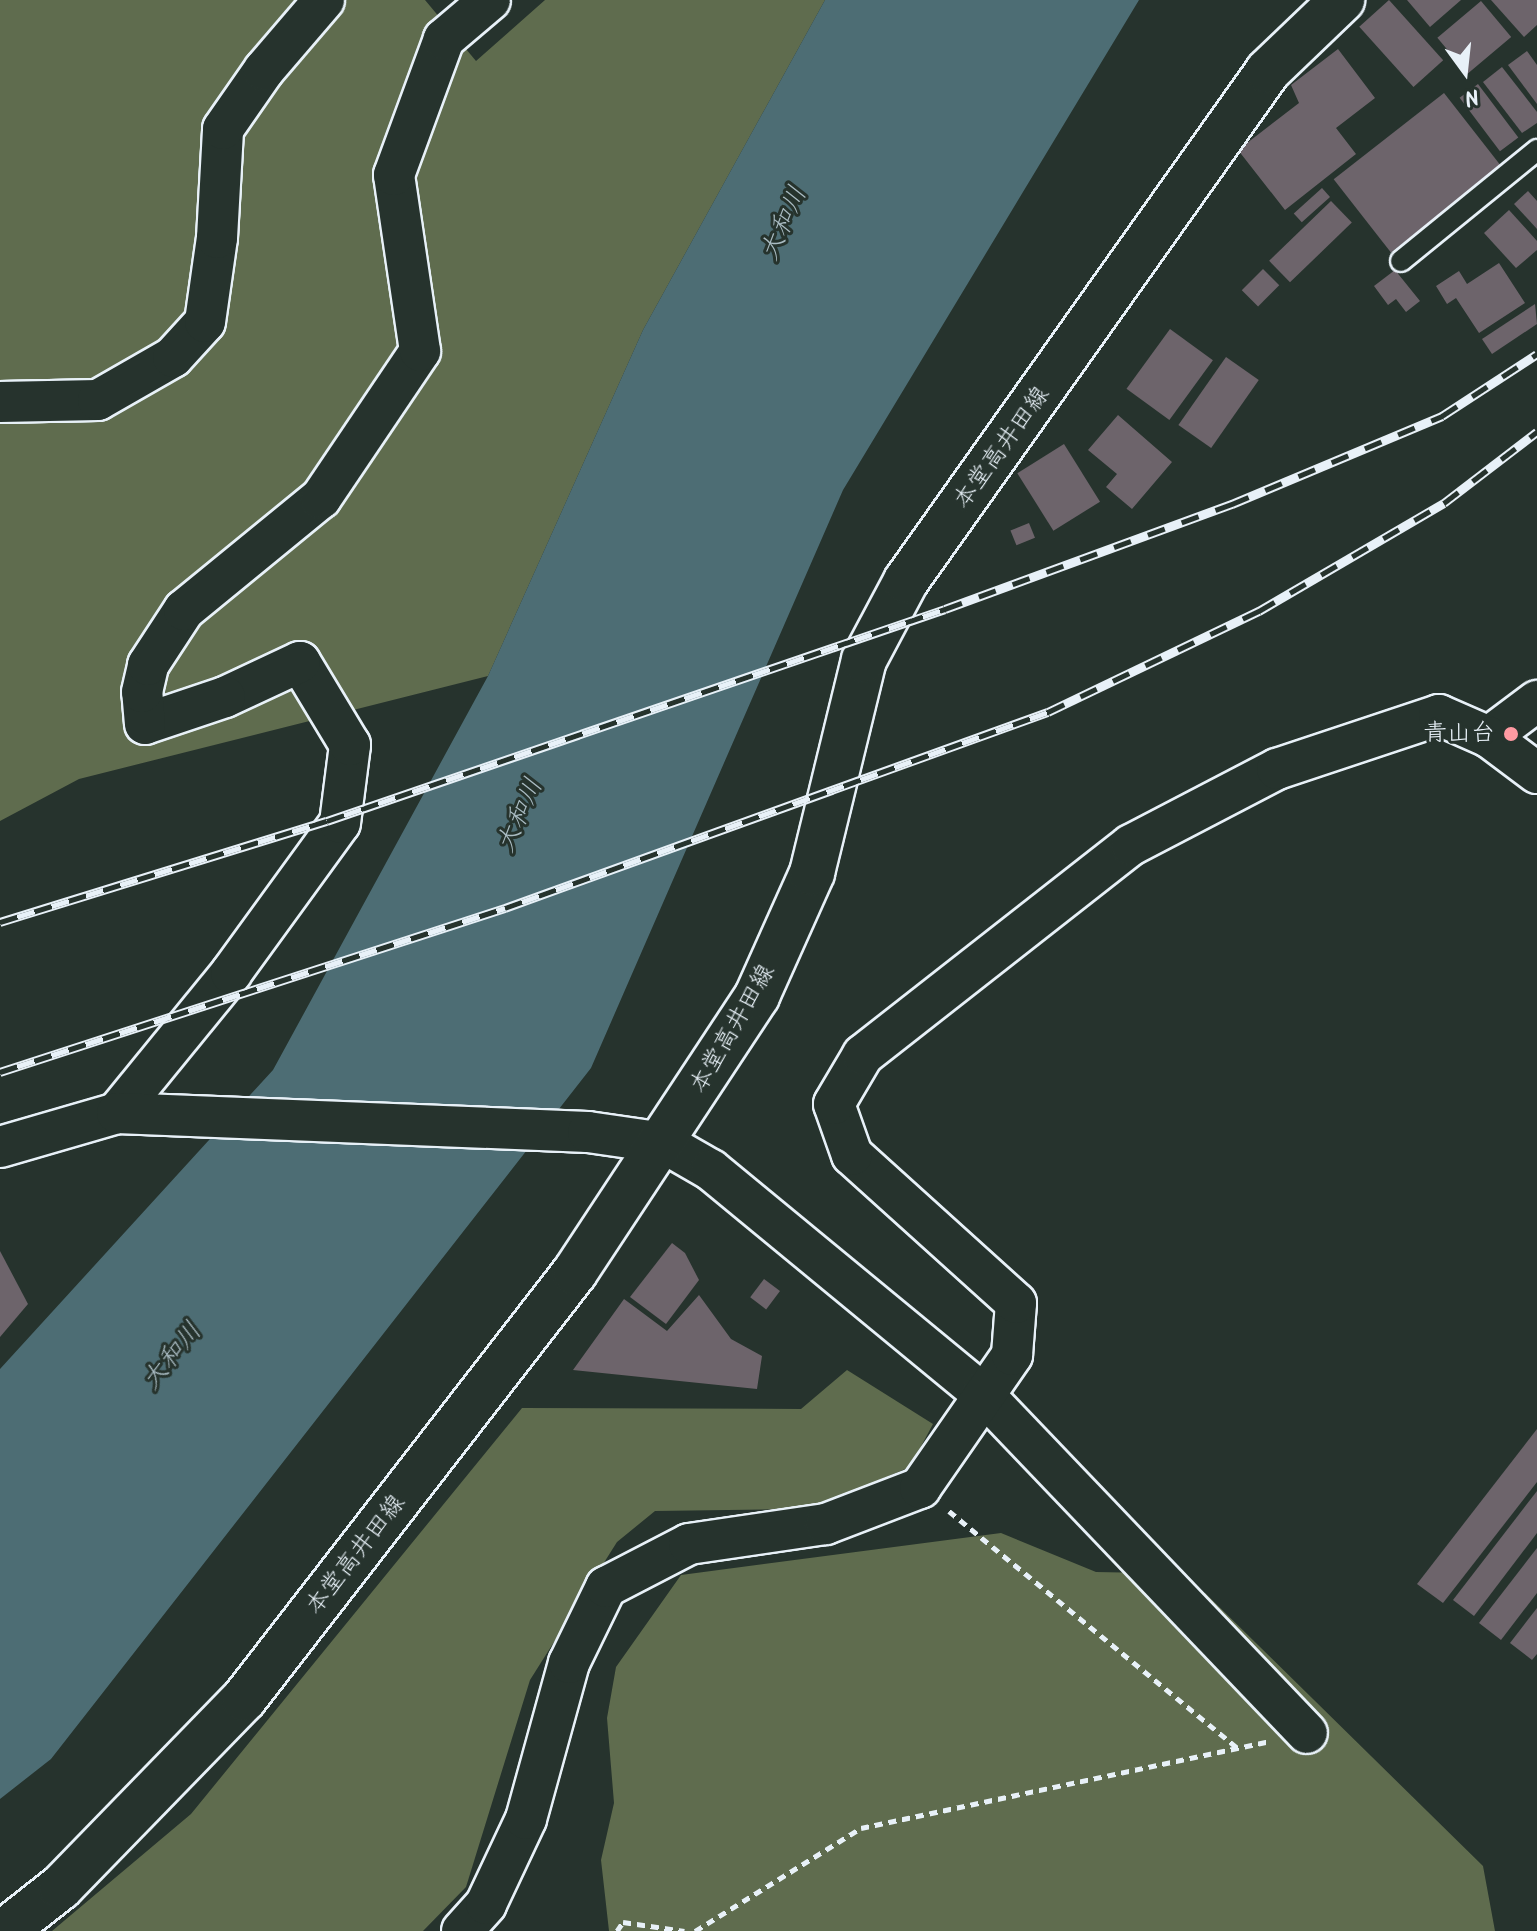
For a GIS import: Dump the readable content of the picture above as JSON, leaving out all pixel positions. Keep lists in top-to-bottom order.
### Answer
{
  "streets": {
    "main road": ["本堂高井田線"]
  },
  "water": ["大和川"],
  "places": ["青山台"],
  "north": "bottom"
}
